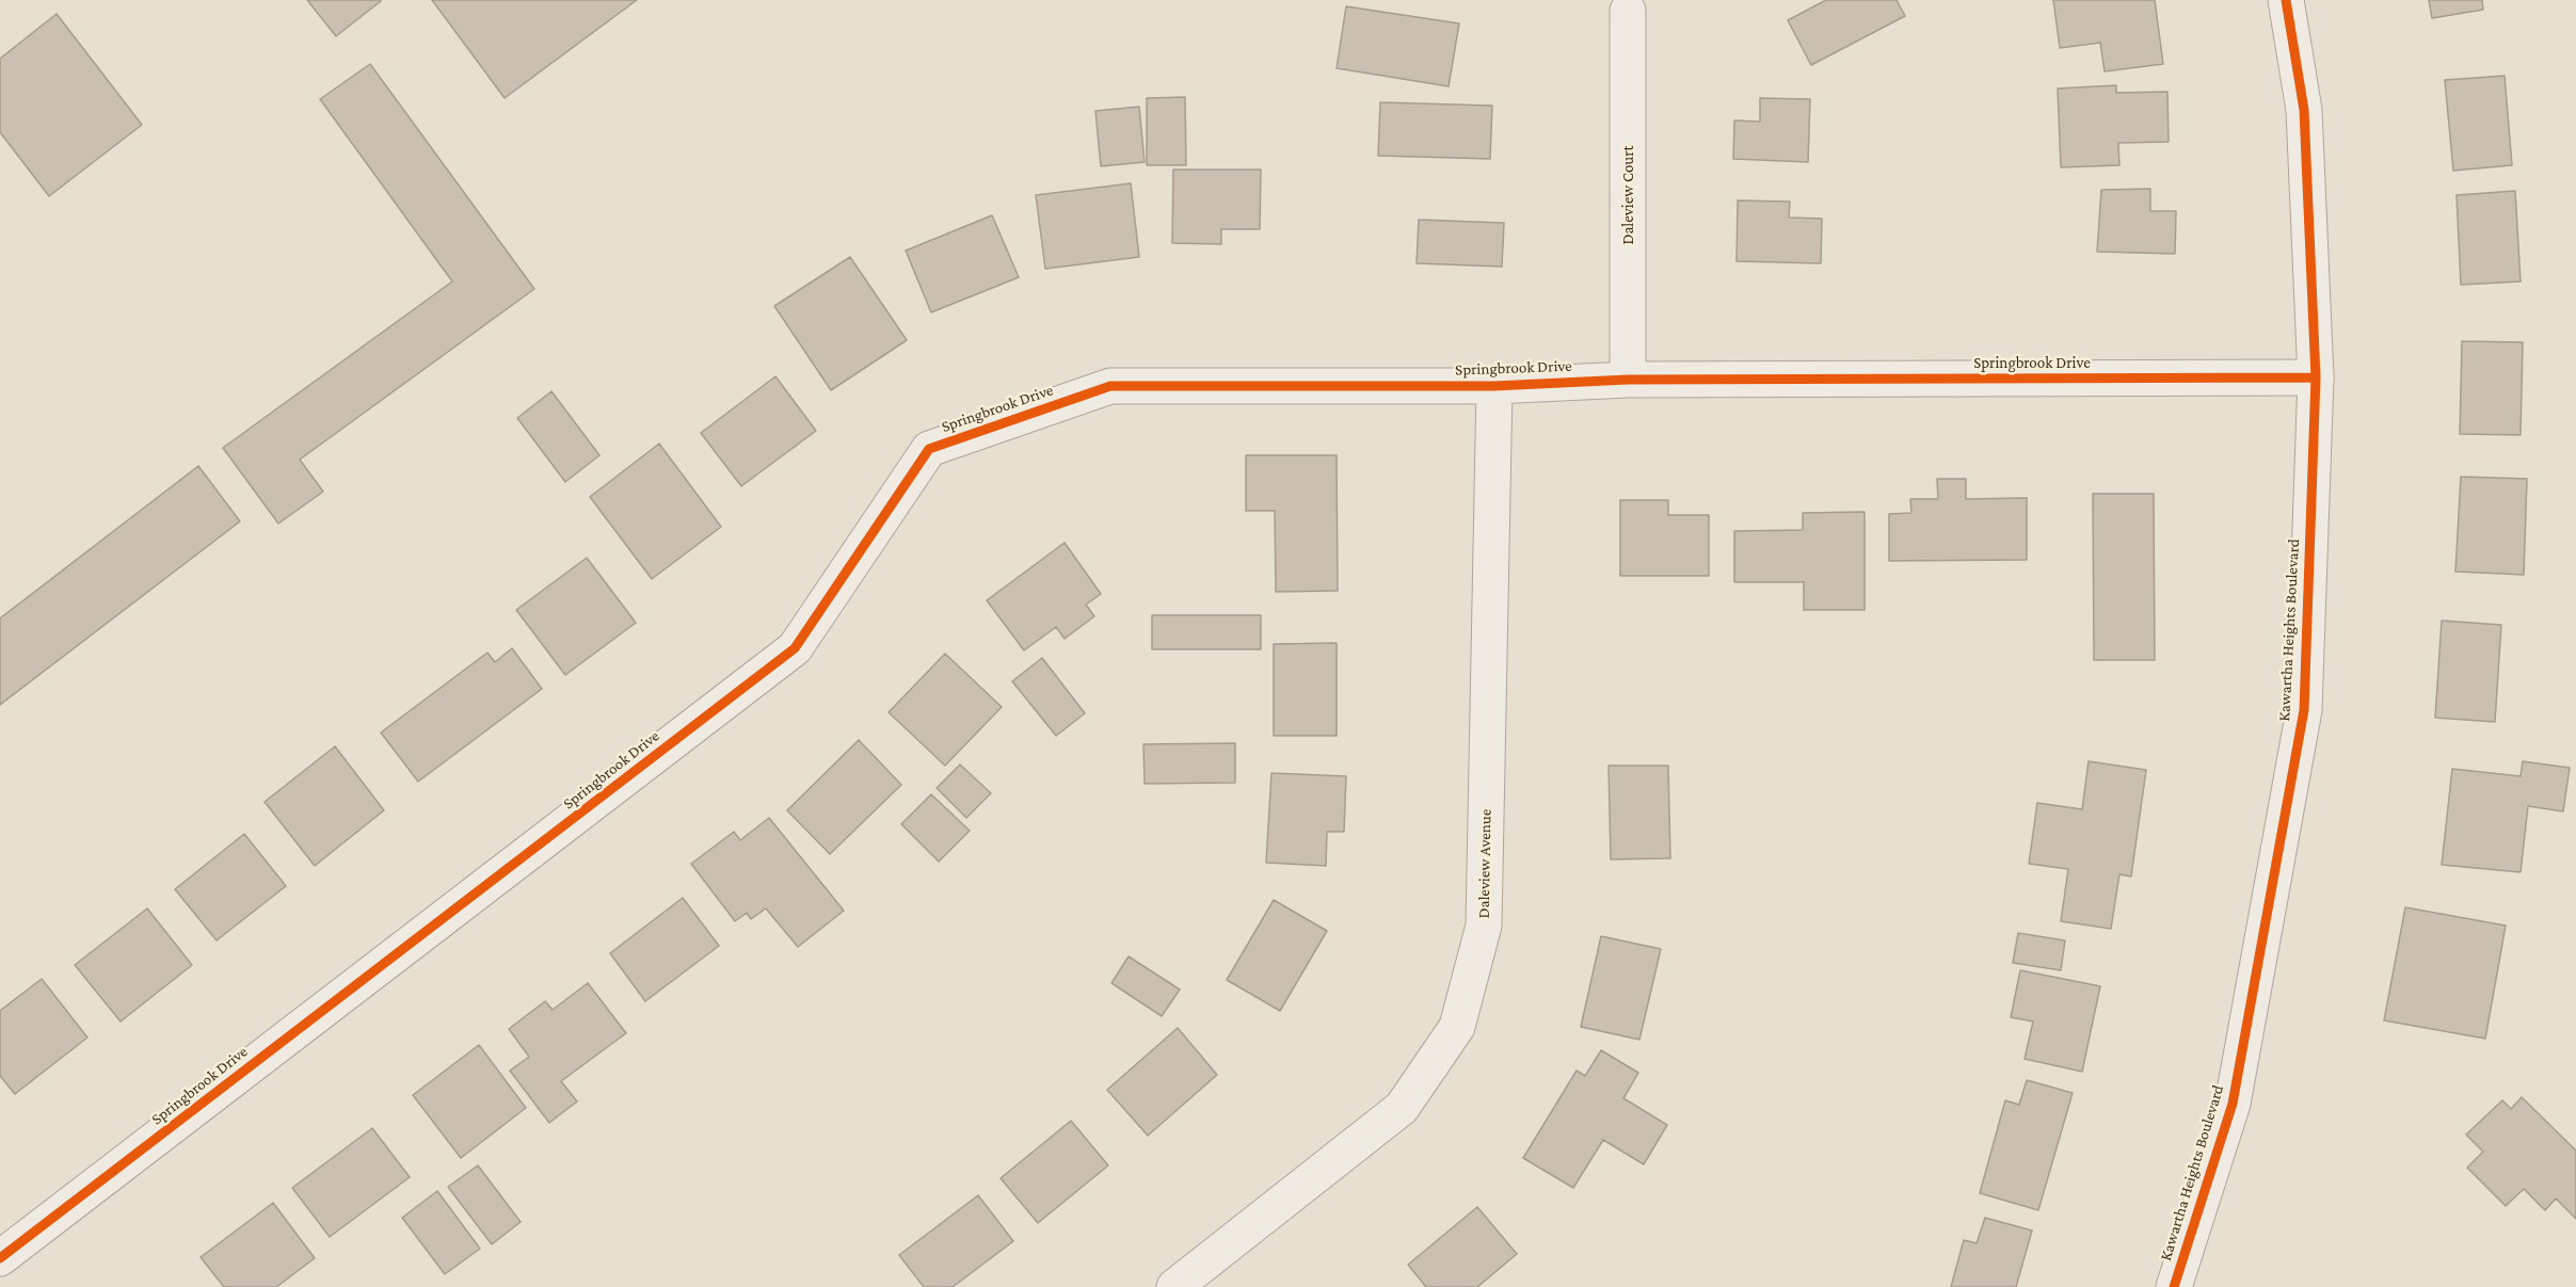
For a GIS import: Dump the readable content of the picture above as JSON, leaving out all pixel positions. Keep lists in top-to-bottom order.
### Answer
{
  "streets": {
    "street": [
      "Daleview Court",
      "Springbrook Drive",
      "Kawartha Heights Boulevard",
      "Daleview Avenue"
    ]
  },
  "crossings": [
    ["Daleview Court", "Springbrook Drive"],
    ["Springbrook Drive", "Kawartha Heights Boulevard"],
    ["Springbrook Drive", "Daleview Avenue"]
  ]
}
